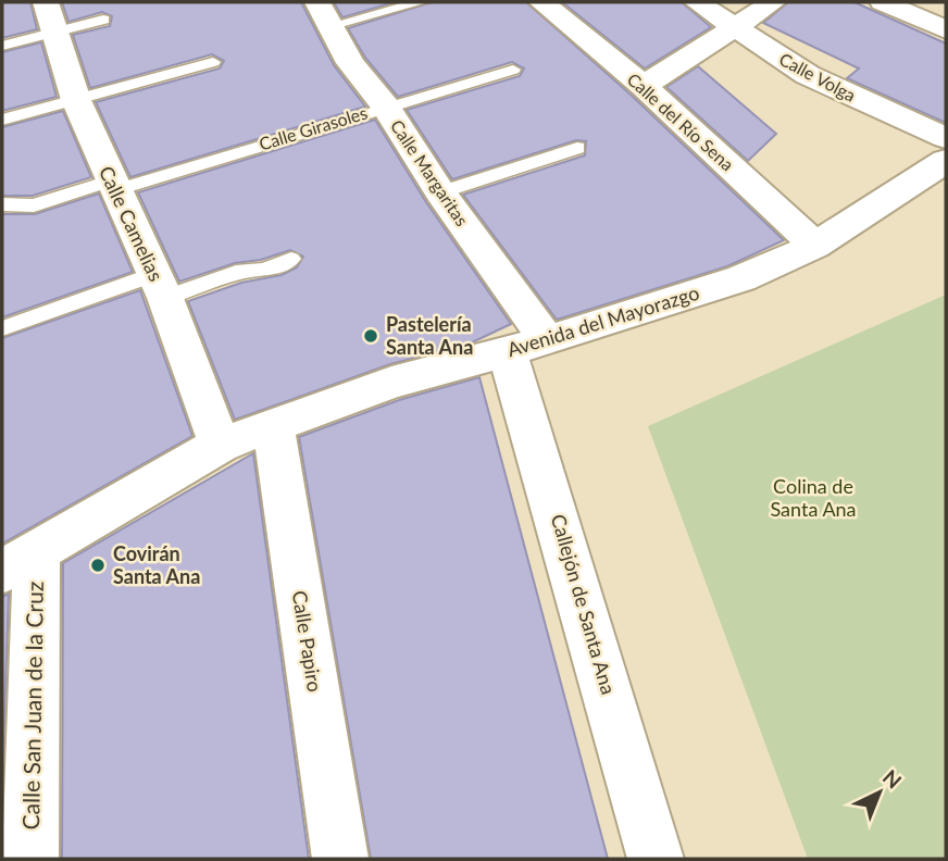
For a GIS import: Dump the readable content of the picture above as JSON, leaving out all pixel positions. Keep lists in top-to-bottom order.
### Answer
{
  "streets": {
    "street": [
      "Calle Volga",
      "Calle del Río Sena",
      "Calle Margaritas",
      "Calle Camelias",
      "Avenida del Mayorazgo",
      "Callejón de Santa Ana",
      "Calle Papiro",
      "Calle San Juan de la Cruz"
    ],
    "lane": ["Calle Girasoles"]
  },
  "crossings": [
    ["Calle del Río Sena", "Avenida del Mayorazgo"],
    ["Calle Girasoles", "Calle Margaritas"],
    ["Calle Girasoles", "Calle Camelias"],
    ["Calle Margaritas", "Avenida del Mayorazgo"],
    ["Calle Margaritas", "Callejón de Santa Ana"],
    ["Calle Camelias", "Avenida del Mayorazgo"],
    ["Avenida del Mayorazgo", "Callejón de Santa Ana"],
    ["Avenida del Mayorazgo", "Calle Papiro"],
    ["Avenida del Mayorazgo", "Calle San Juan de la Cruz"]
  ],
  "parks": ["Colina de Santa Ana"],
  "places": ["Pastelería Santa Ana", "Covirán Santa Ana"],
  "north": "top right"
}
